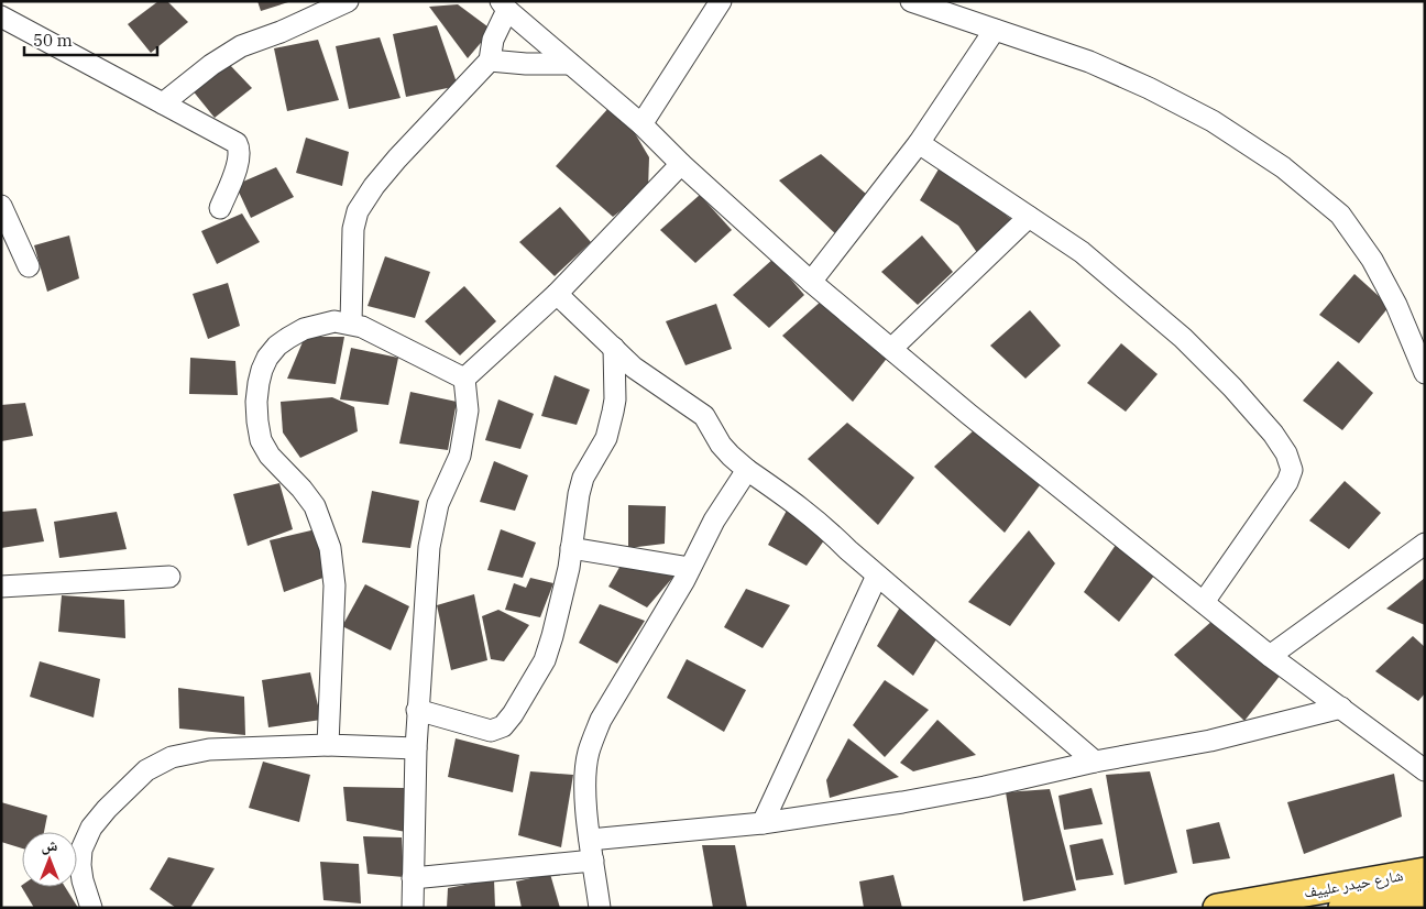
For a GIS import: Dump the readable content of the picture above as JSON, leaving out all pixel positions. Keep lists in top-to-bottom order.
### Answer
{
  "streets": {
    "main road": ["شارع حيدر علييف"]
  },
  "scale_bar": "50 m",
  "north": "top"
}
